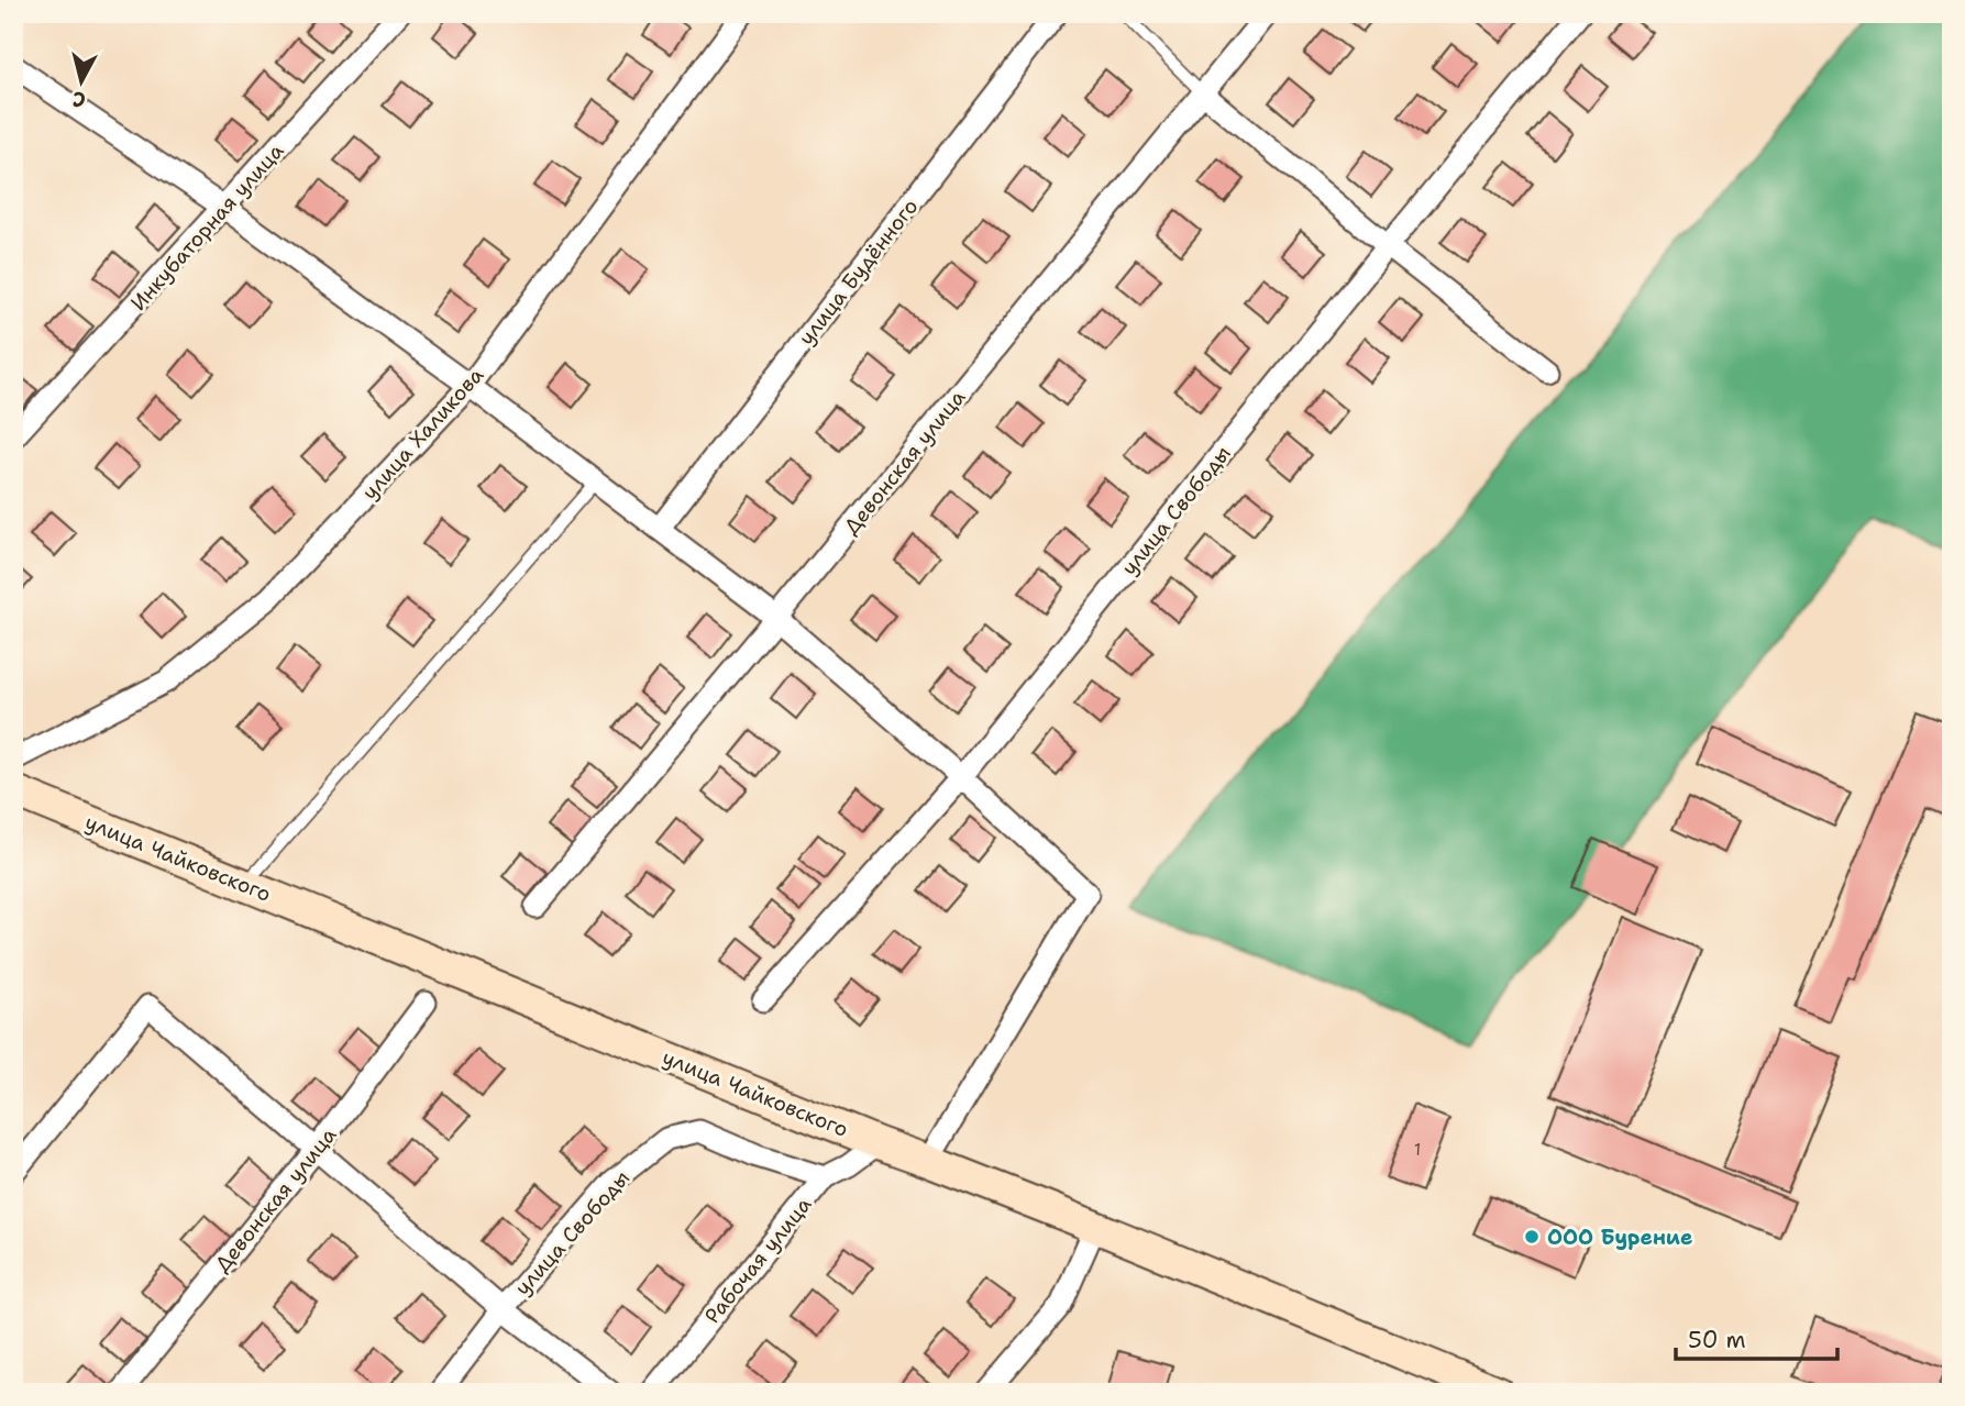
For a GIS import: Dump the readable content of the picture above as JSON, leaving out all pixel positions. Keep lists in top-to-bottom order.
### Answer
{
  "streets": {
    "main road": ["улица Чайковского"],
    "street": [
      "Инкубаторная улица",
      "улица Будённого",
      "улица Халикова",
      "Девонская улица",
      "улица Свободы",
      "Рабочая улица"
    ]
  },
  "crossings": [
    ["улица Свободы", "Рабочая улица"],
    ["улица Чайковского", "Рабочая улица"]
  ],
  "places": ["ООО Бурение"],
  "house_numbers": ["1"],
  "scale_bar": "50 m",
  "north": "bottom"
}
